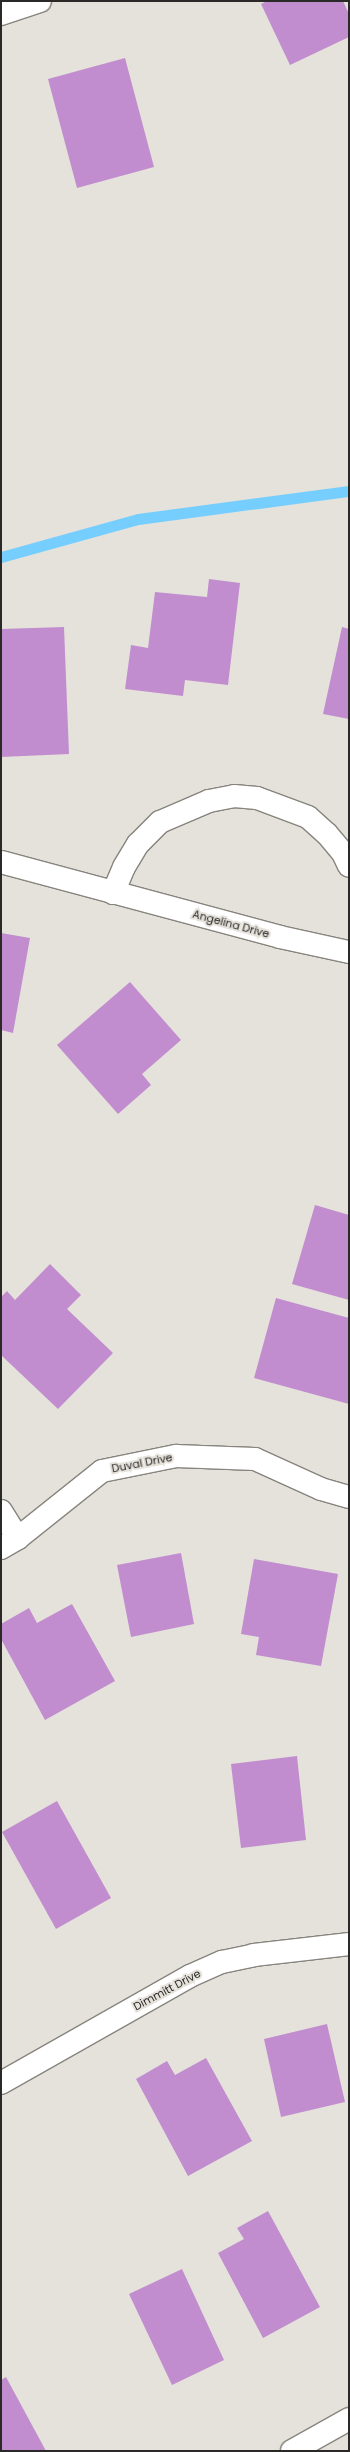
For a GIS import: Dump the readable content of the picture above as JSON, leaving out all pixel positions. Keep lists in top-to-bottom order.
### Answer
{
  "streets": {
    "street": ["Angelina Drive", "Duval Drive", "Dimmitt Drive"]
  }
}
